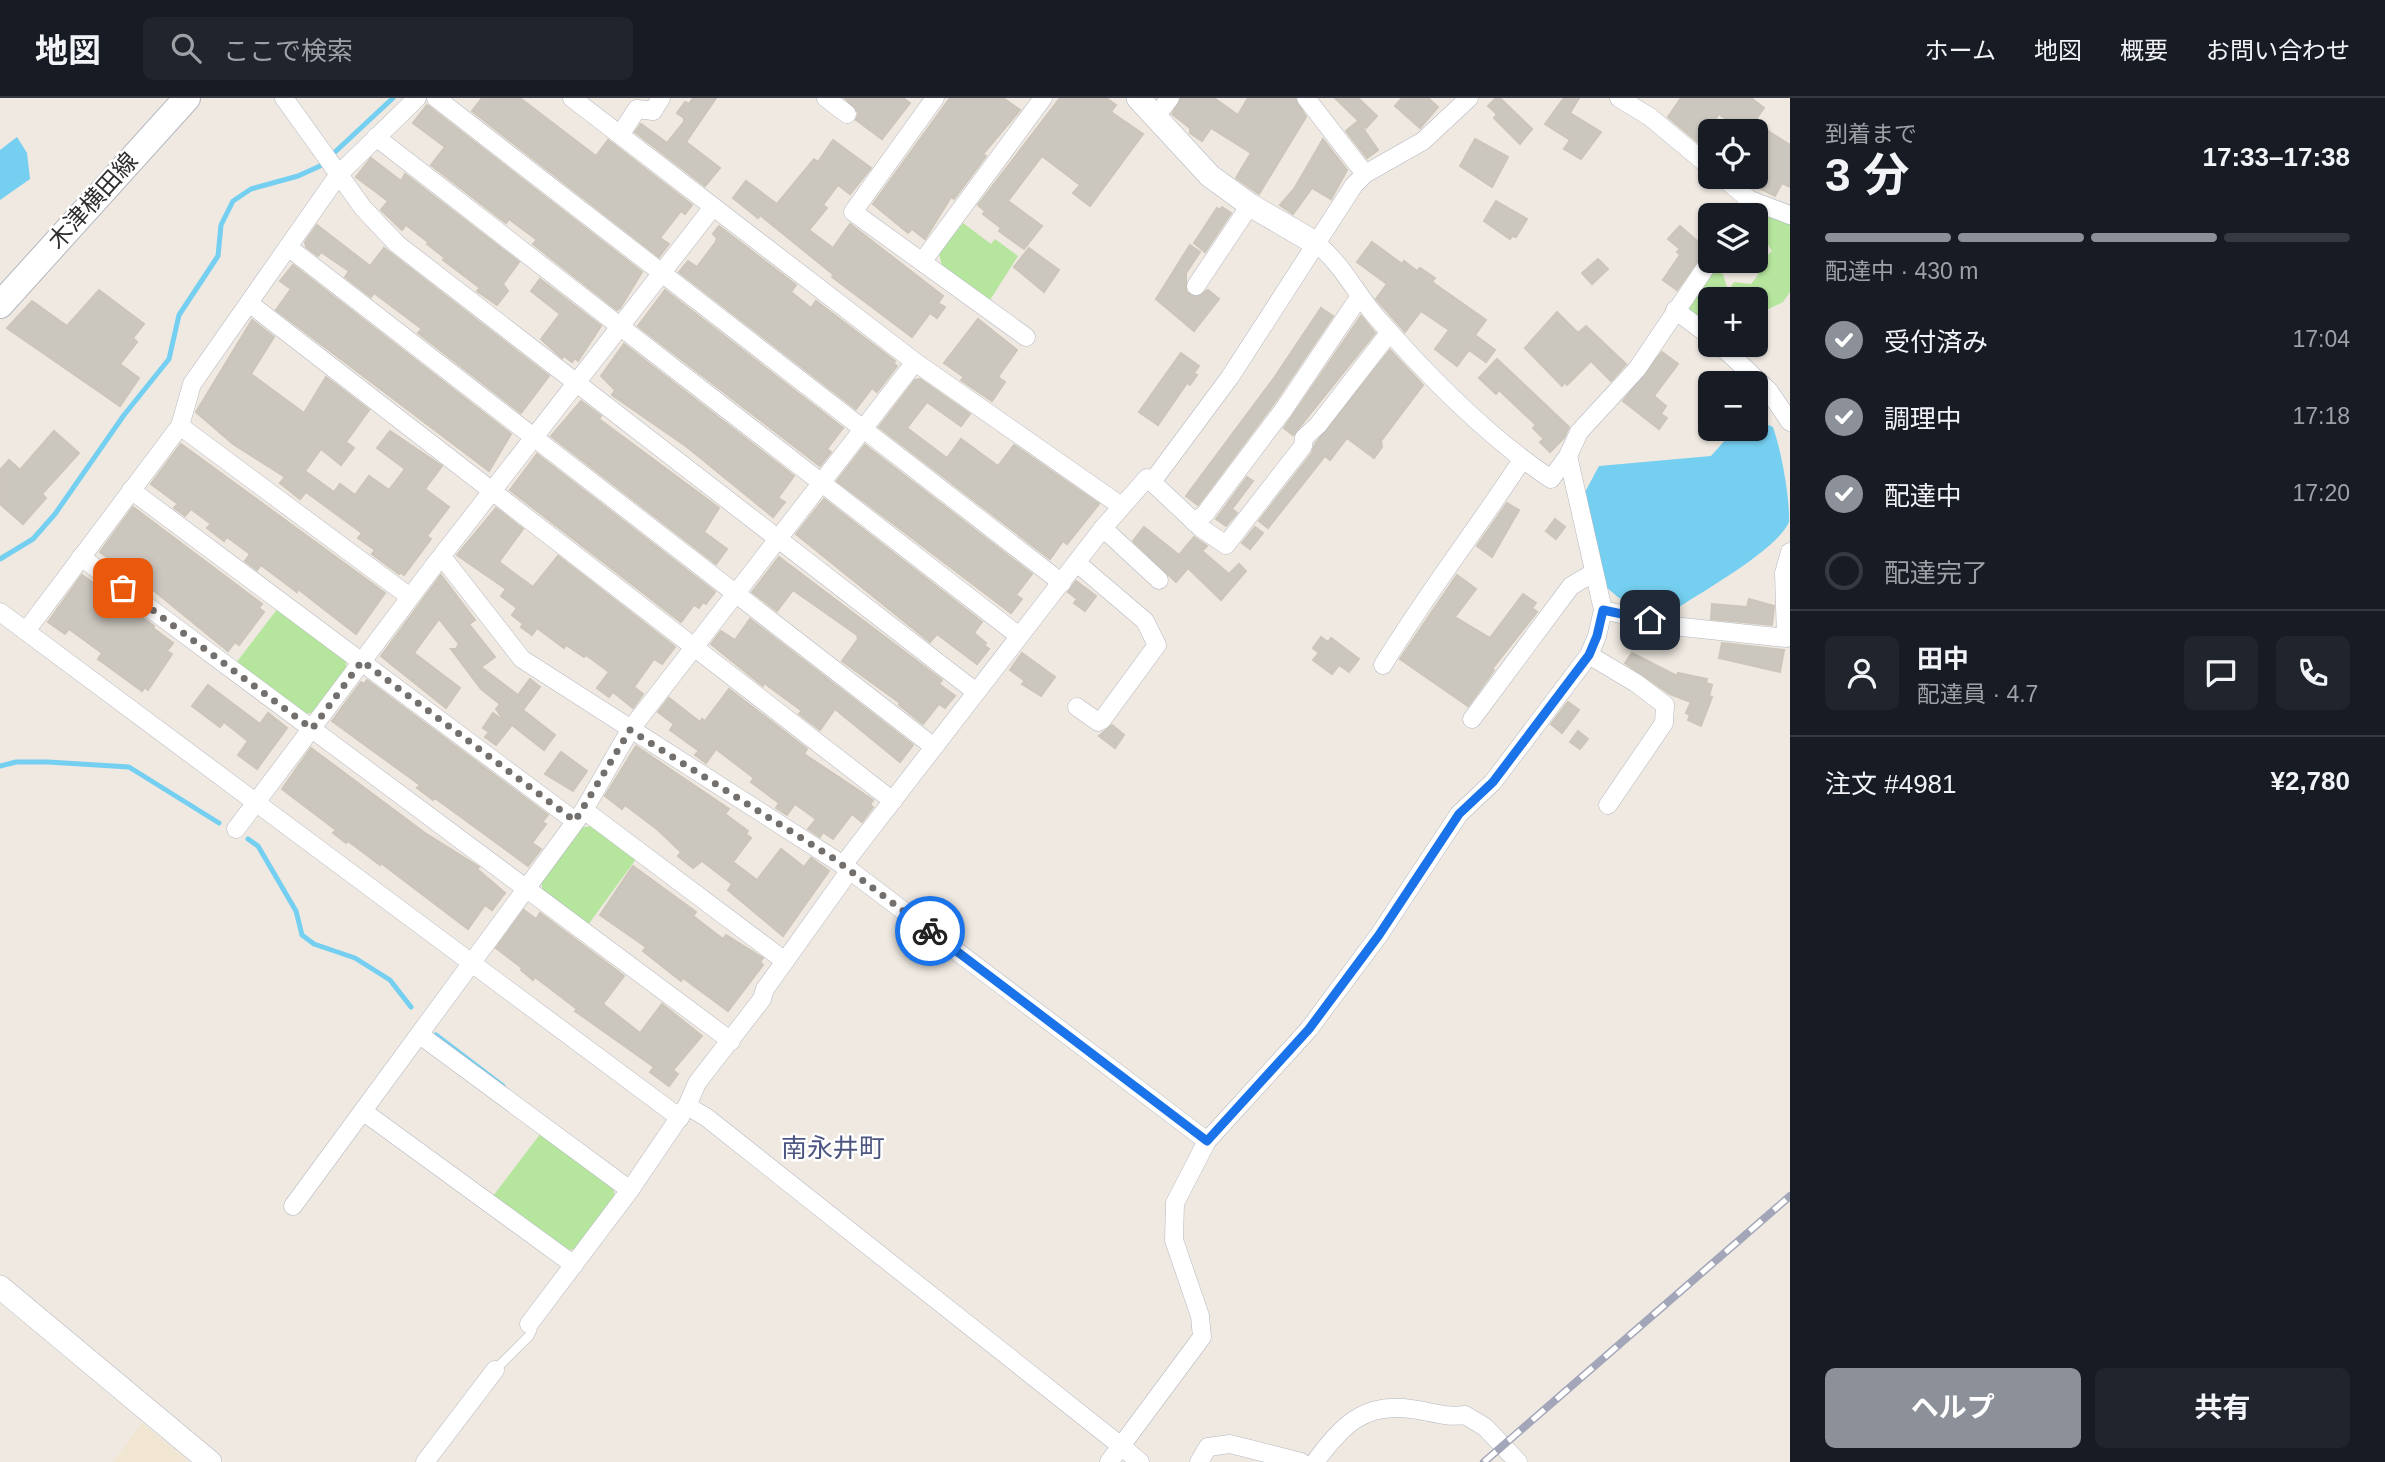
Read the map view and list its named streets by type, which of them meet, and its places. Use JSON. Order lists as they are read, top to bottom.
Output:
{
  "streets": {
    "main road": ["木津横田線"]
  },
  "districts": ["南永井町"],
  "page": {
    "header": "地図",
    "search": "ここで検索",
    "nav": [
      "ホーム",
      "地図",
      "概要",
      "お問い合わせ"
    ],
    "heading": ["3 分", "到着まで", "17:33–17:38"],
    "panel": [
      "田中",
      "配達員 · 4.7",
      "注文 #4981",
      "¥2,780"
    ],
    "map_buttons": ["+", "−"],
    "bar": "配達中 · 430 m",
    "list": [
      ["受付済み", "17:04"],
      ["調理中", "17:18"],
      ["配達中", "17:20"],
      "配達完了"
    ],
    "buttons": ["ヘルプ", "共有"]
  }
}
